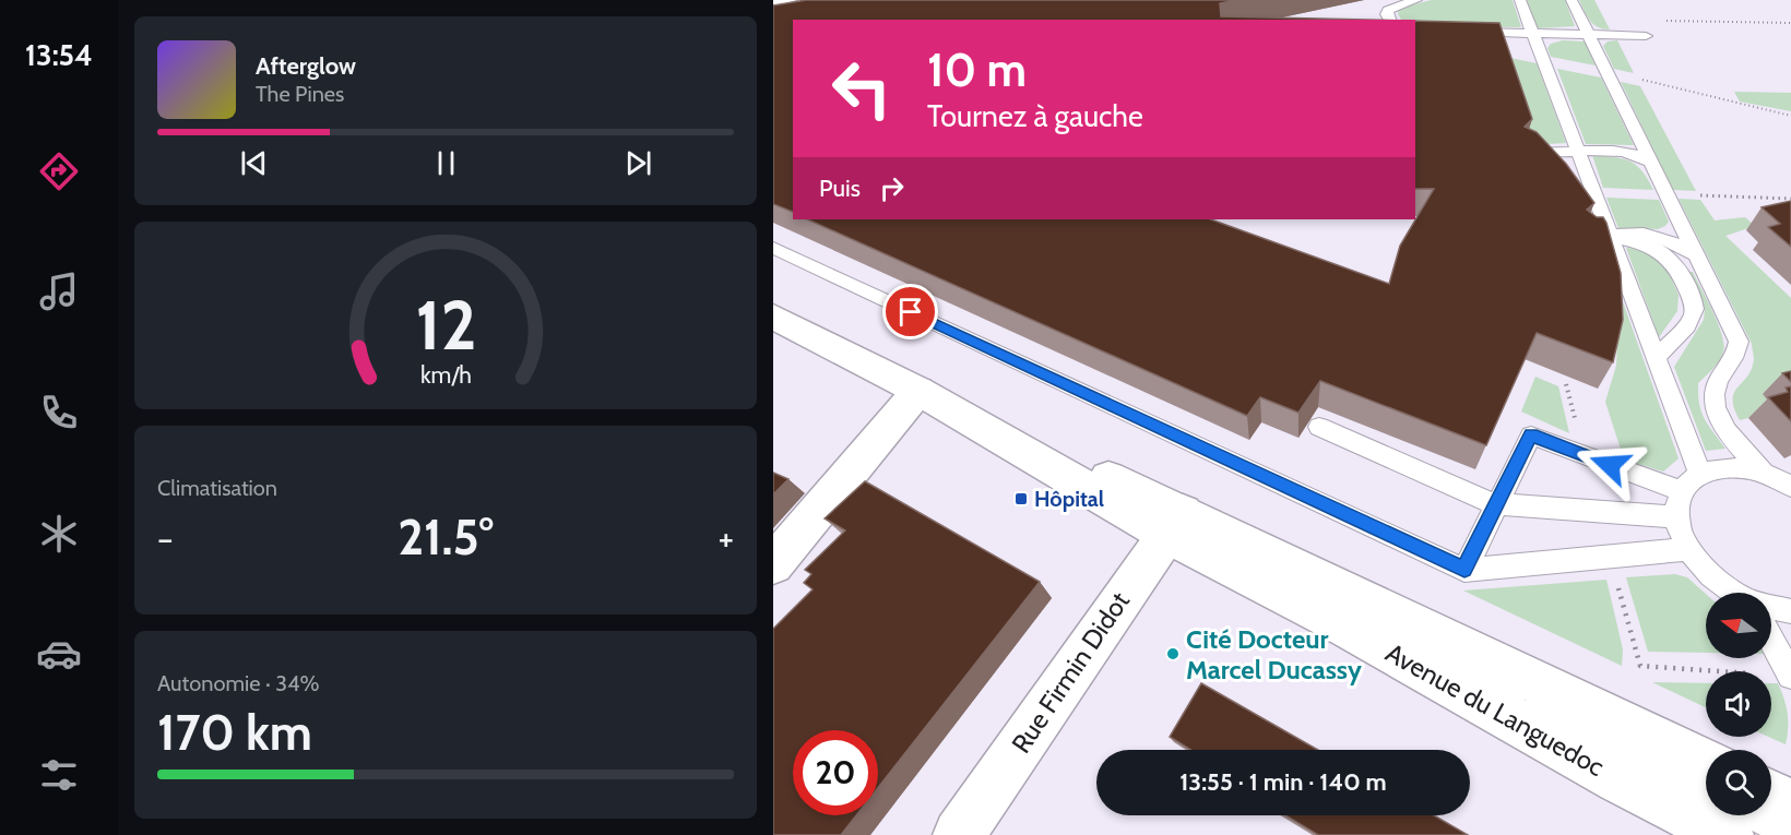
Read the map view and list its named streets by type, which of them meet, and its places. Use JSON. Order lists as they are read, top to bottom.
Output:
{
  "streets": {
    "main road": ["Rue Firmin Didot", "Avenue du Languedoc"]
  },
  "crossings": [
    ["Rue Firmin Didot", "Avenue du Languedoc"]
  ],
  "places": {
    "transit": ["Hôpital"],
    "other": ["Cité Docteur Marcel Ducassy"]
  },
  "north": "left",
  "page": {
    "tabs": "13:54",
    "turn": ["10 m", "Tournez à gauche"],
    "song": ["Afterglow", "The Pines"],
    "then": "Puis",
    "tile": [
      "Climatisation",
      ["Autonomie · 34%", "170 km"]
    ],
    "heat": ["−", "21.5°", "+"],
    "limit": "20",
    "trip": "13:55 · 1 min · 140 m",
    "gauge": ["12", "km/h"]
  }
}
